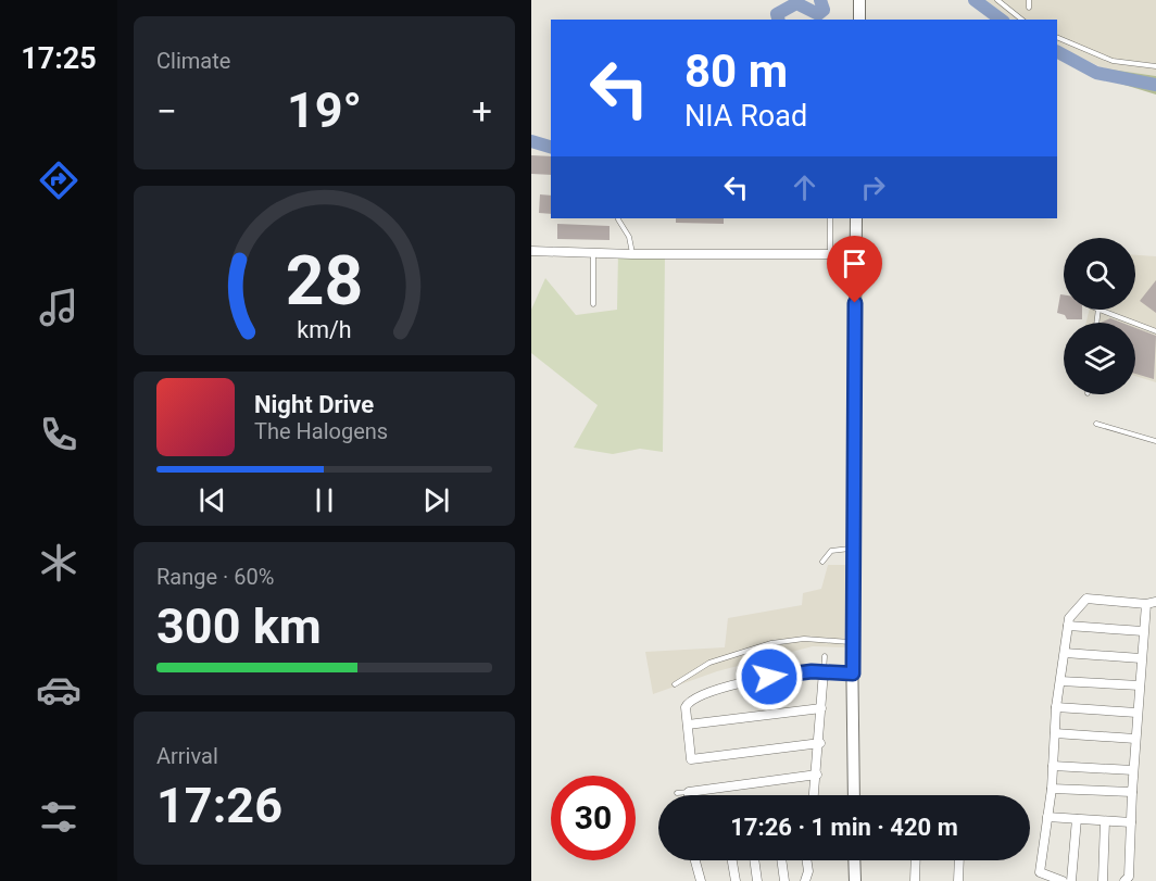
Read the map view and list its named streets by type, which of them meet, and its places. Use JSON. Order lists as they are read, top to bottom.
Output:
{
  "page": {
    "tabs": "17:25",
    "tile": [
      "Climate",
      ["Range · 60%", "300 km"],
      ["Arrival", "17:26"]
    ],
    "turn": ["80 m", "NIA Road"],
    "heat": ["−", "19°", "+"],
    "song": ["Night Drive", "The Halogens"],
    "limit": "30",
    "trip": "17:26 · 1 min · 420 m",
    "gauge": ["28", "km/h"]
  }
}
